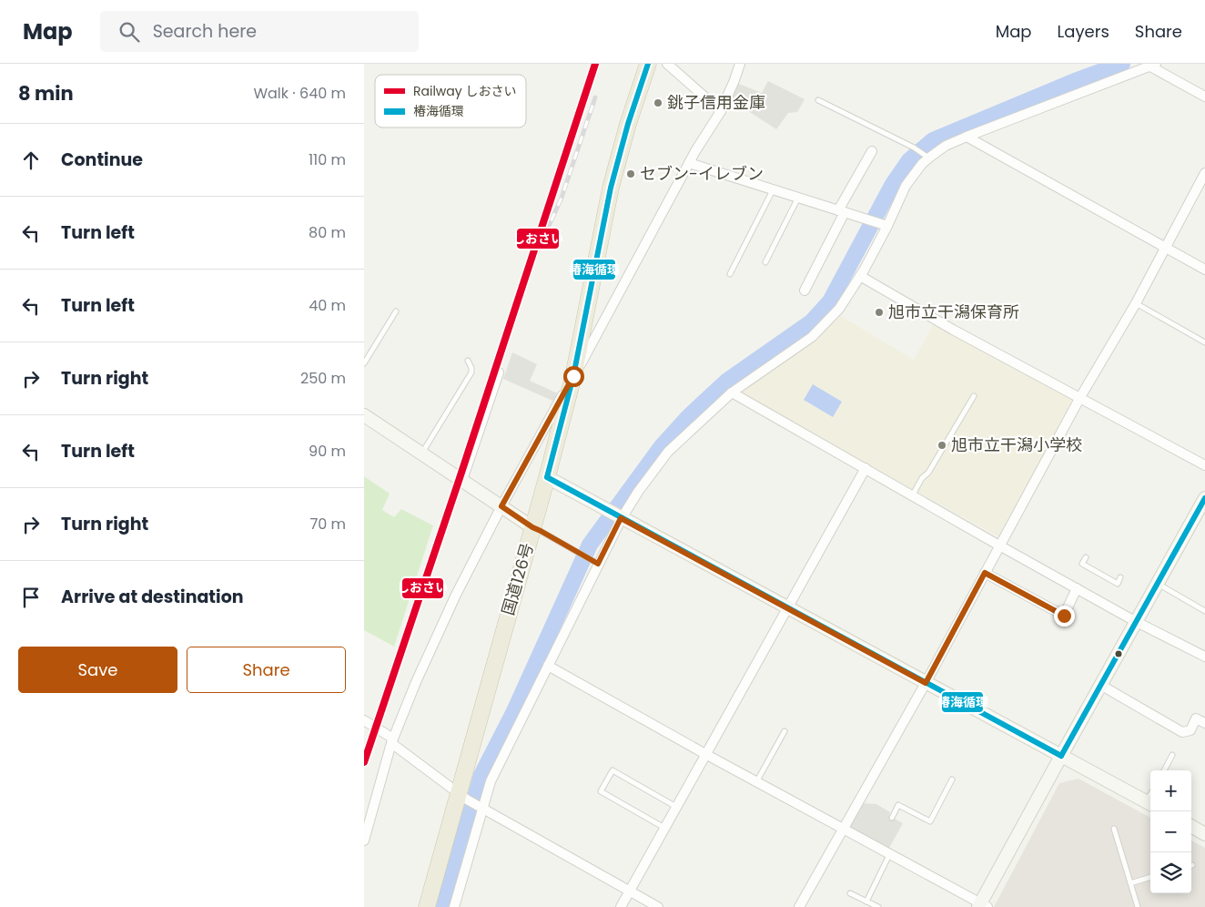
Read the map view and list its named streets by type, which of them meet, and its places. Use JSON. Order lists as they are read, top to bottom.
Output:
{
  "streets": {
    "highway": ["国道126号"]
  },
  "places": [
    "銚子信用金庫",
    "セブン-イレブン",
    "旭市立干潟保育所",
    "旭市立干潟小学校"
  ],
  "lines": ["rail line しおさい", "transit line 椿海循環"],
  "legend": ["Railway しおさい", "椿海循環"],
  "page": {
    "header": "Map",
    "search": "Search here",
    "nav": ["Map", "Layers", "Share"],
    "heading": ["8 min", "Walk · 640 m"],
    "list": [
      ["Continue", "110 m"],
      ["Turn left", "80 m"],
      ["Turn left", "40 m"],
      ["Turn right", "250 m"],
      ["Turn left", "90 m"],
      ["Turn right", "70 m"],
      "Arrive at destination"
    ],
    "buttons": ["Save", "Share"],
    "map_buttons": ["+", "−"]
  }
}
